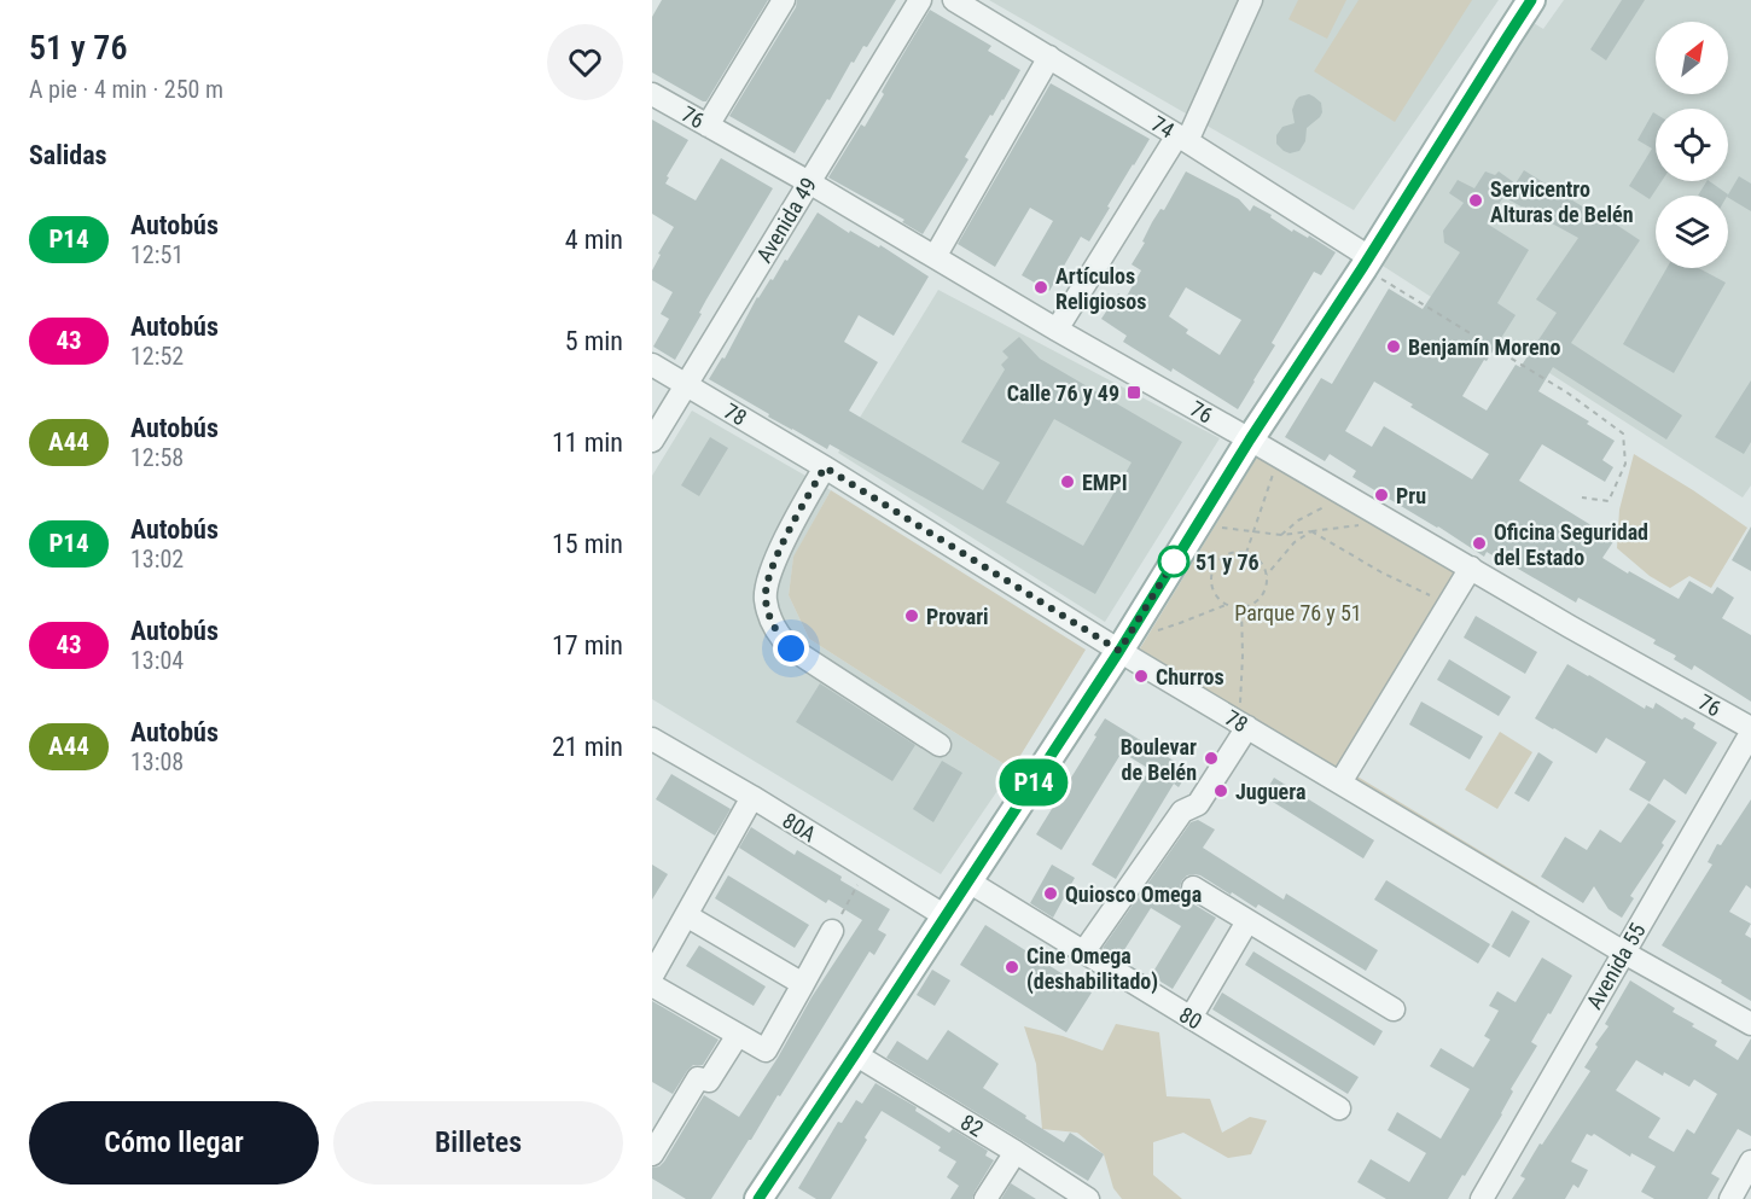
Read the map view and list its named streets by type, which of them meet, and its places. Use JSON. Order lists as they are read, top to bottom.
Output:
{
  "streets": {
    "street": [
      "76",
      "74",
      "Avenida 49",
      "78",
      "80A",
      "Avenida 55",
      "80",
      "82"
    ]
  },
  "crossings": [
    ["76", "Avenida 49"],
    ["76", "Avenida 55"],
    ["Avenida 49", "78"],
    ["78", "Avenida 55"]
  ],
  "parks": ["Parque 76 y 51"],
  "places": {
    "other": [
      "Servicentro Alturas de Belén",
      "Artículos Religiosos",
      "Benjamín Moreno",
      "EMPI",
      "Pru",
      "Oficina Seguridad del Estado",
      "51 y 76",
      "Provari",
      "Churros",
      "Boulevar de Belén",
      "Juguera",
      "Quiosco Omega",
      "Cine Omega (deshabilitado)"
    ],
    "transit": ["Calle 76 y 49"]
  },
  "lines": ["bus line P14"],
  "north": "top right",
  "page": {
    "heading": [
      ["51 y 76", "A pie · 4 min · 250 m"],
      "Salidas"
    ],
    "on_map": "P14",
    "list": [
      {
        "mark": "P14",
        "name": "Autobús",
        "note": "12:51",
        "value": "4 min"
      },
      {
        "mark": "43",
        "name": "Autobús",
        "note": "12:52",
        "value": "5 min"
      },
      {
        "mark": "A44",
        "name": "Autobús",
        "note": "12:58",
        "value": "11 min"
      },
      {
        "mark": "P14",
        "name": "Autobús",
        "note": "13:02",
        "value": "15 min"
      },
      {
        "mark": "43",
        "name": "Autobús",
        "note": "13:04",
        "value": "17 min"
      },
      {
        "mark": "A44",
        "name": "Autobús",
        "note": "13:08",
        "value": "21 min"
      }
    ],
    "buttons": ["Cómo llegar", "Billetes"]
  }
}
